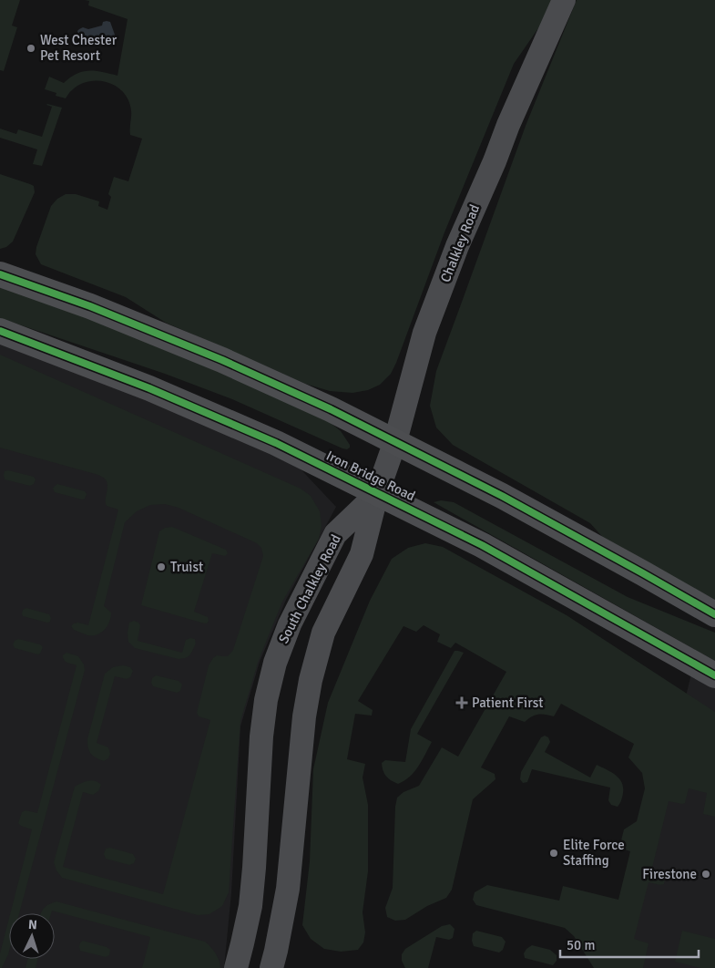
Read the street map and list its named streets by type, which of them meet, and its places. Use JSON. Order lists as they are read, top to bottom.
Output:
{
  "streets": {
    "main road": ["Iron Bridge Road"],
    "street": ["Chalkley Road", "South Chalkley Road"]
  },
  "crossings": [
    ["Chalkley Road", "Iron Bridge Road"],
    ["Chalkley Road", "South Chalkley Road"],
    ["Iron Bridge Road", "South Chalkley Road"]
  ],
  "places": {
    "other": [
      "West Chester Pet Resort",
      "Truist",
      "Elite Force Staffing",
      "Firestone"
    ],
    "health": ["Patient First"]
  },
  "scale_bar": "50 m",
  "north": "top"
}
